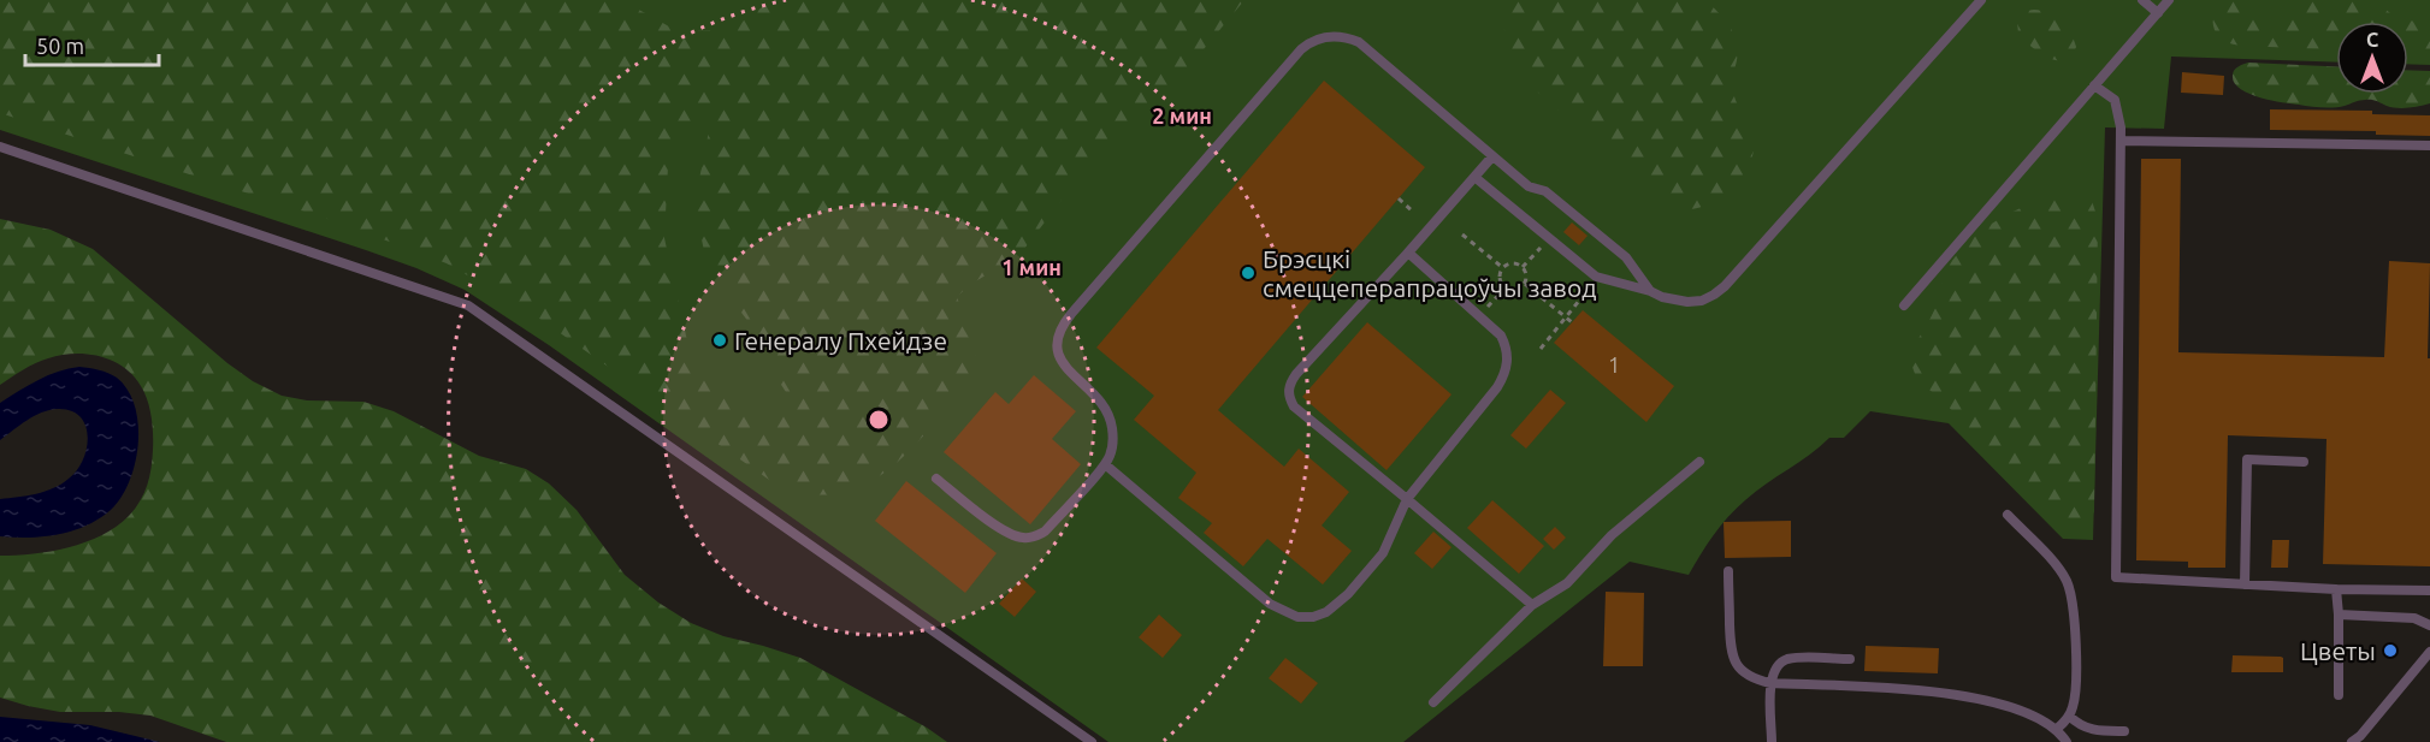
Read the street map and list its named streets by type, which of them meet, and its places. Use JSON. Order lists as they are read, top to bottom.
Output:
{
  "places": ["Брэсцкі смеццеперапрацоўчы завод", "Генералу Пхейдзе", "Цветы"],
  "house_numbers": ["1"],
  "scale_bar": "50 m",
  "north": "top",
  "rings": ["2 мин", "1 мин"]
}
